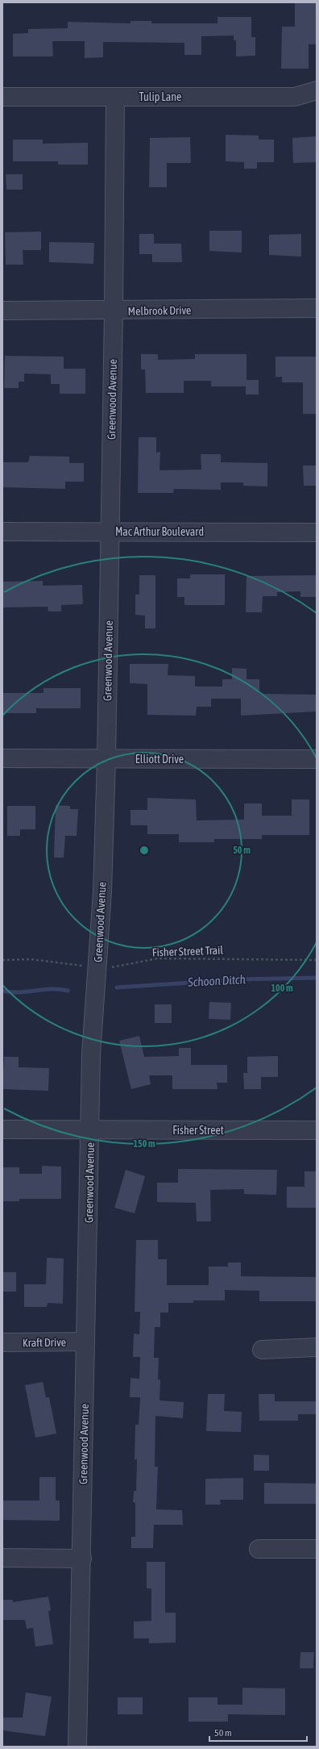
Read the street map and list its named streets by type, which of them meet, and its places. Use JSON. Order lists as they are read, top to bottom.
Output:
{
  "streets": {
    "street": [
      "Tulip Lane",
      "Melbrook Drive",
      "Greenwood Avenue",
      "Mac Arthur Boulevard",
      "Elliott Drive",
      "Fisher Street",
      "Kraft Drive"
    ],
    "path": ["Fisher Street Trail"]
  },
  "crossings": [
    ["Tulip Lane", "Greenwood Avenue"],
    ["Melbrook Drive", "Greenwood Avenue"],
    ["Greenwood Avenue", "Mac Arthur Boulevard"],
    ["Greenwood Avenue", "Elliott Drive"],
    ["Greenwood Avenue", "Fisher Street Trail"],
    ["Greenwood Avenue", "Fisher Street"],
    ["Greenwood Avenue", "Kraft Drive"]
  ],
  "water": ["Schoon Ditch"],
  "scale_bar": "50 m",
  "rings": ["50 m", "100 m", "150 m"]
}
